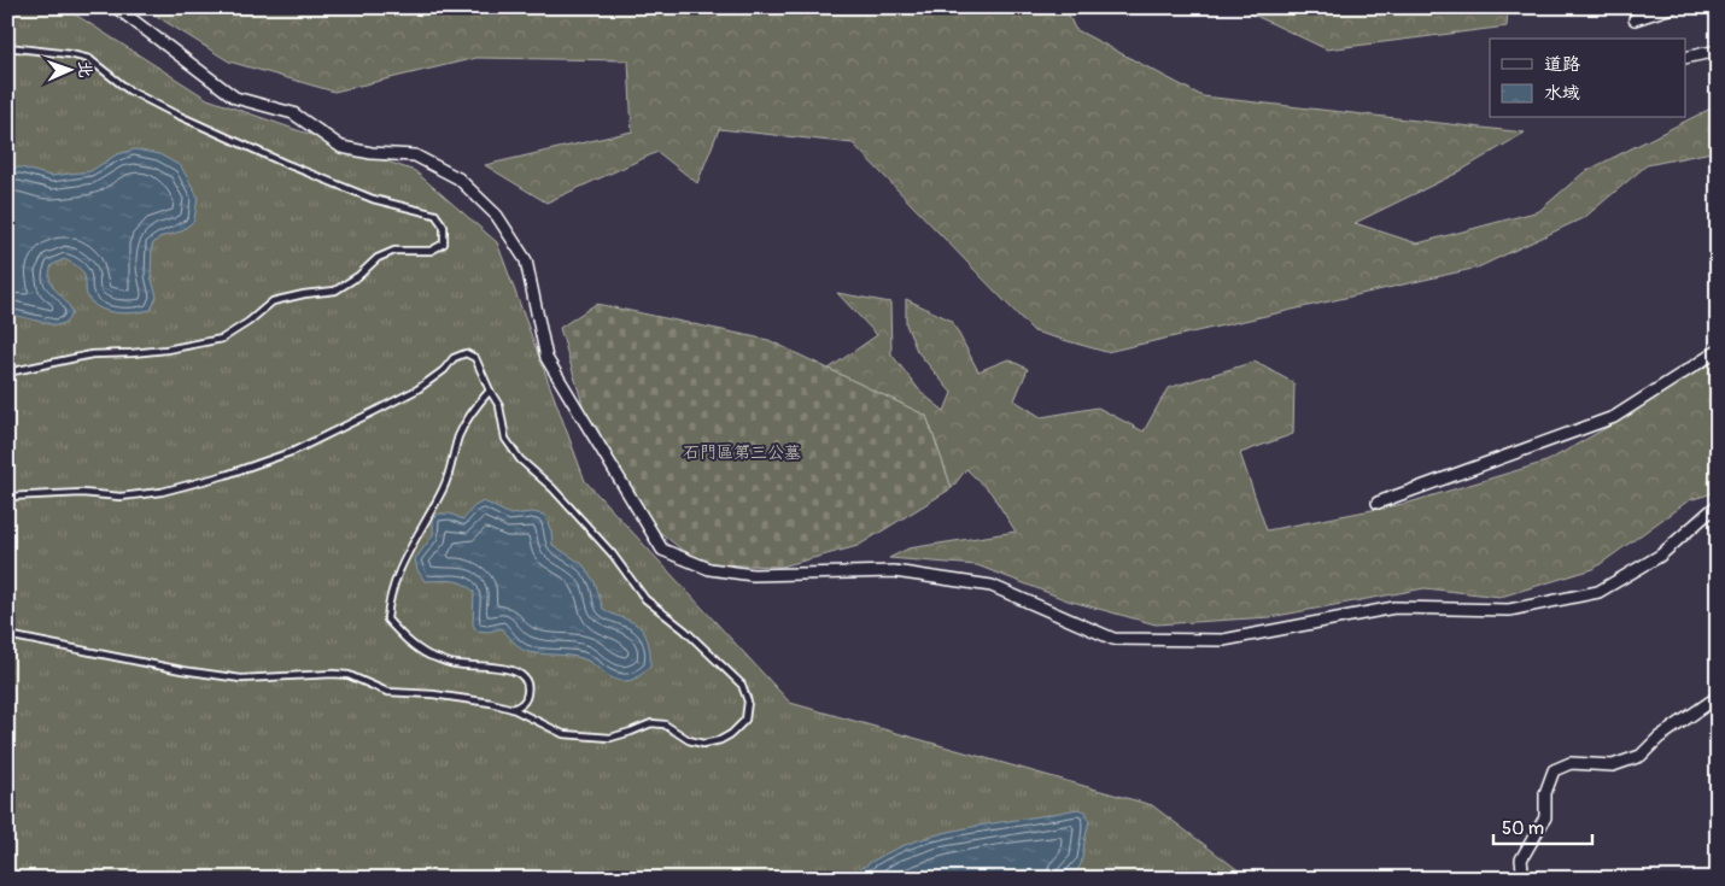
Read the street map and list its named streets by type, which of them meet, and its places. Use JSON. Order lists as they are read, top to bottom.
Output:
{
  "parks": ["石門區第三公墓"],
  "legend": ["道路", "水域"],
  "scale_bar": "50 m",
  "north": "right"
}
